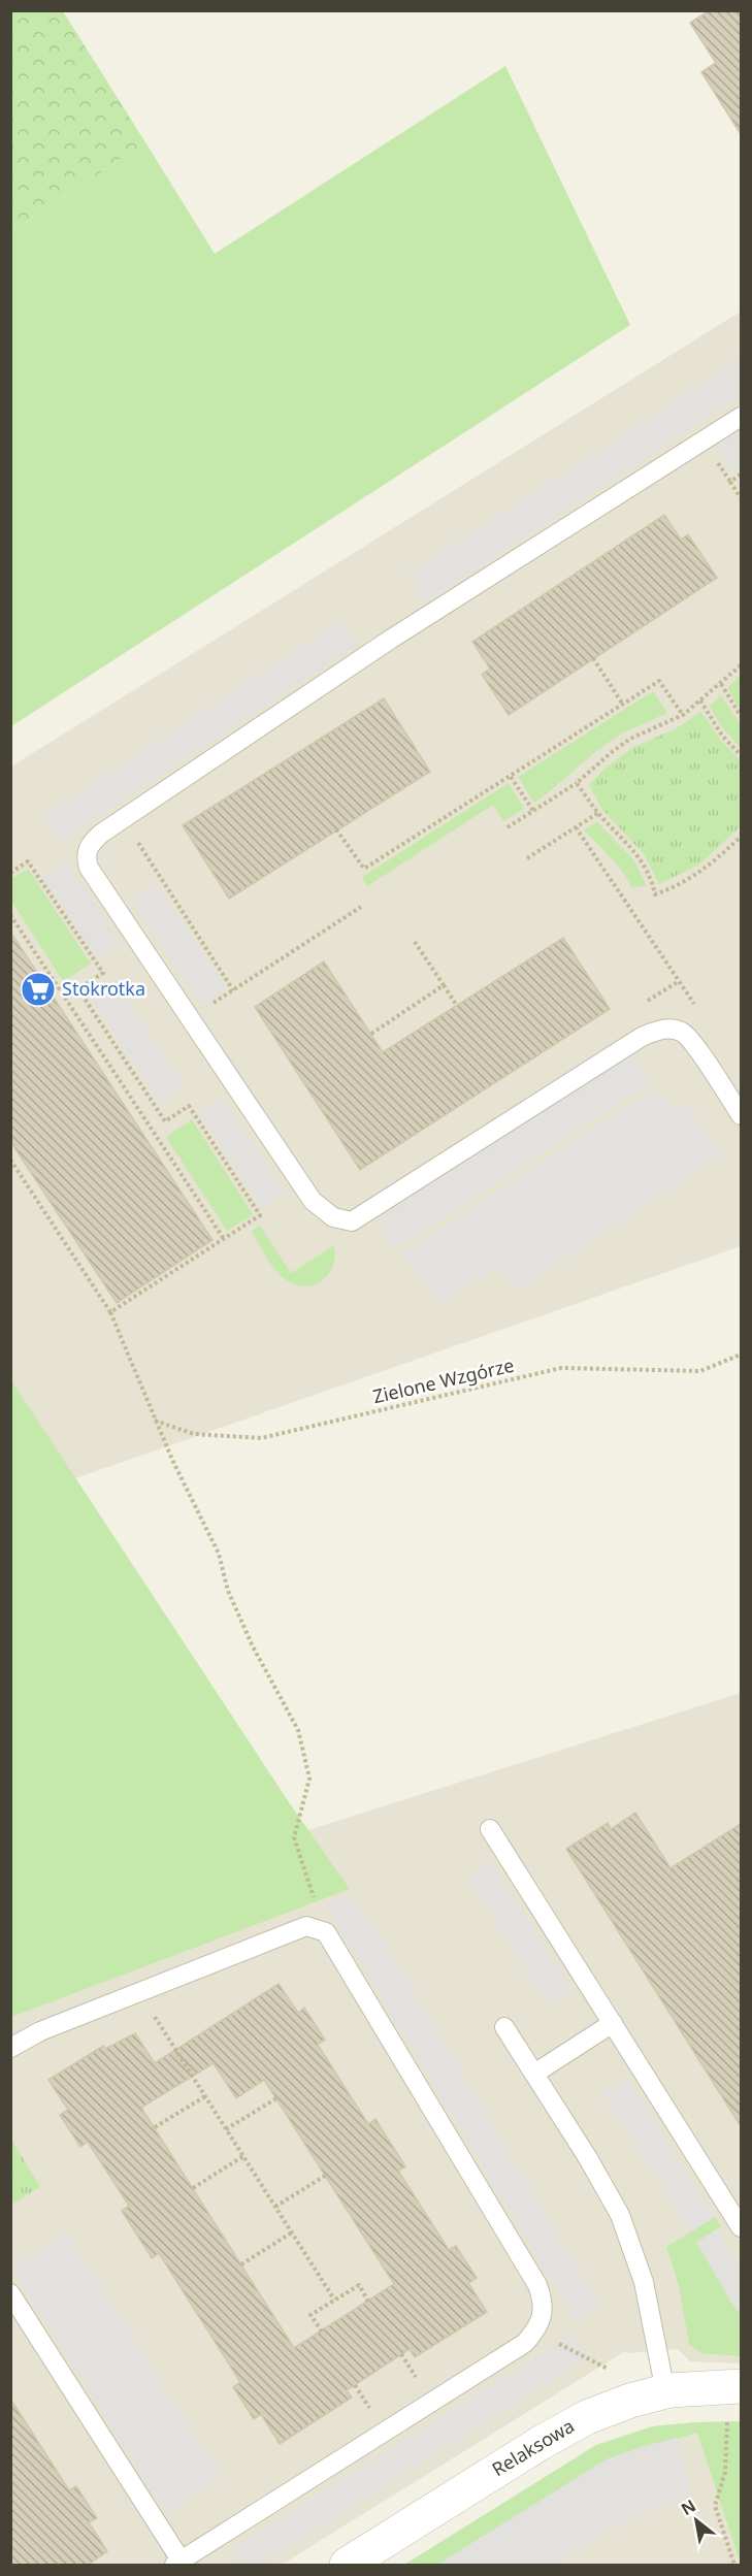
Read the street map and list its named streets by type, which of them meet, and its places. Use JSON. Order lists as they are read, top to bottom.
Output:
{
  "streets": {
    "street": ["Relaksowa"],
    "path": ["Zielone Wzgórze"]
  },
  "places": {
    "supermarket": ["Stokrotka"]
  },
  "north": "top left"
}
